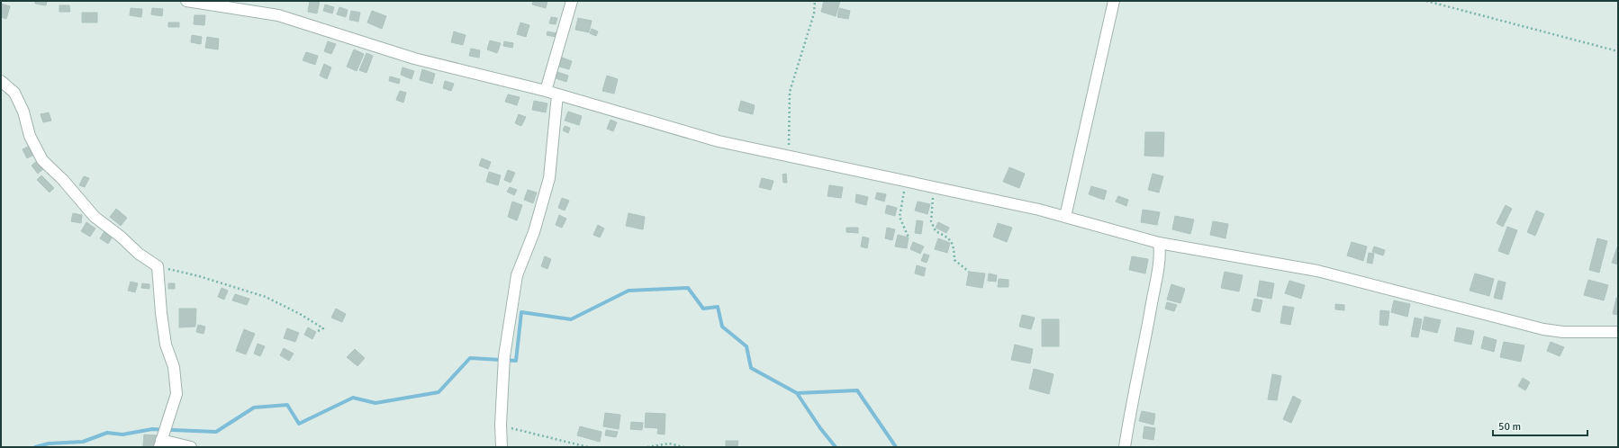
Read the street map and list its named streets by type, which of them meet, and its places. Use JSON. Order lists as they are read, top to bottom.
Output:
{
  "scale_bar": "50 m"
}
